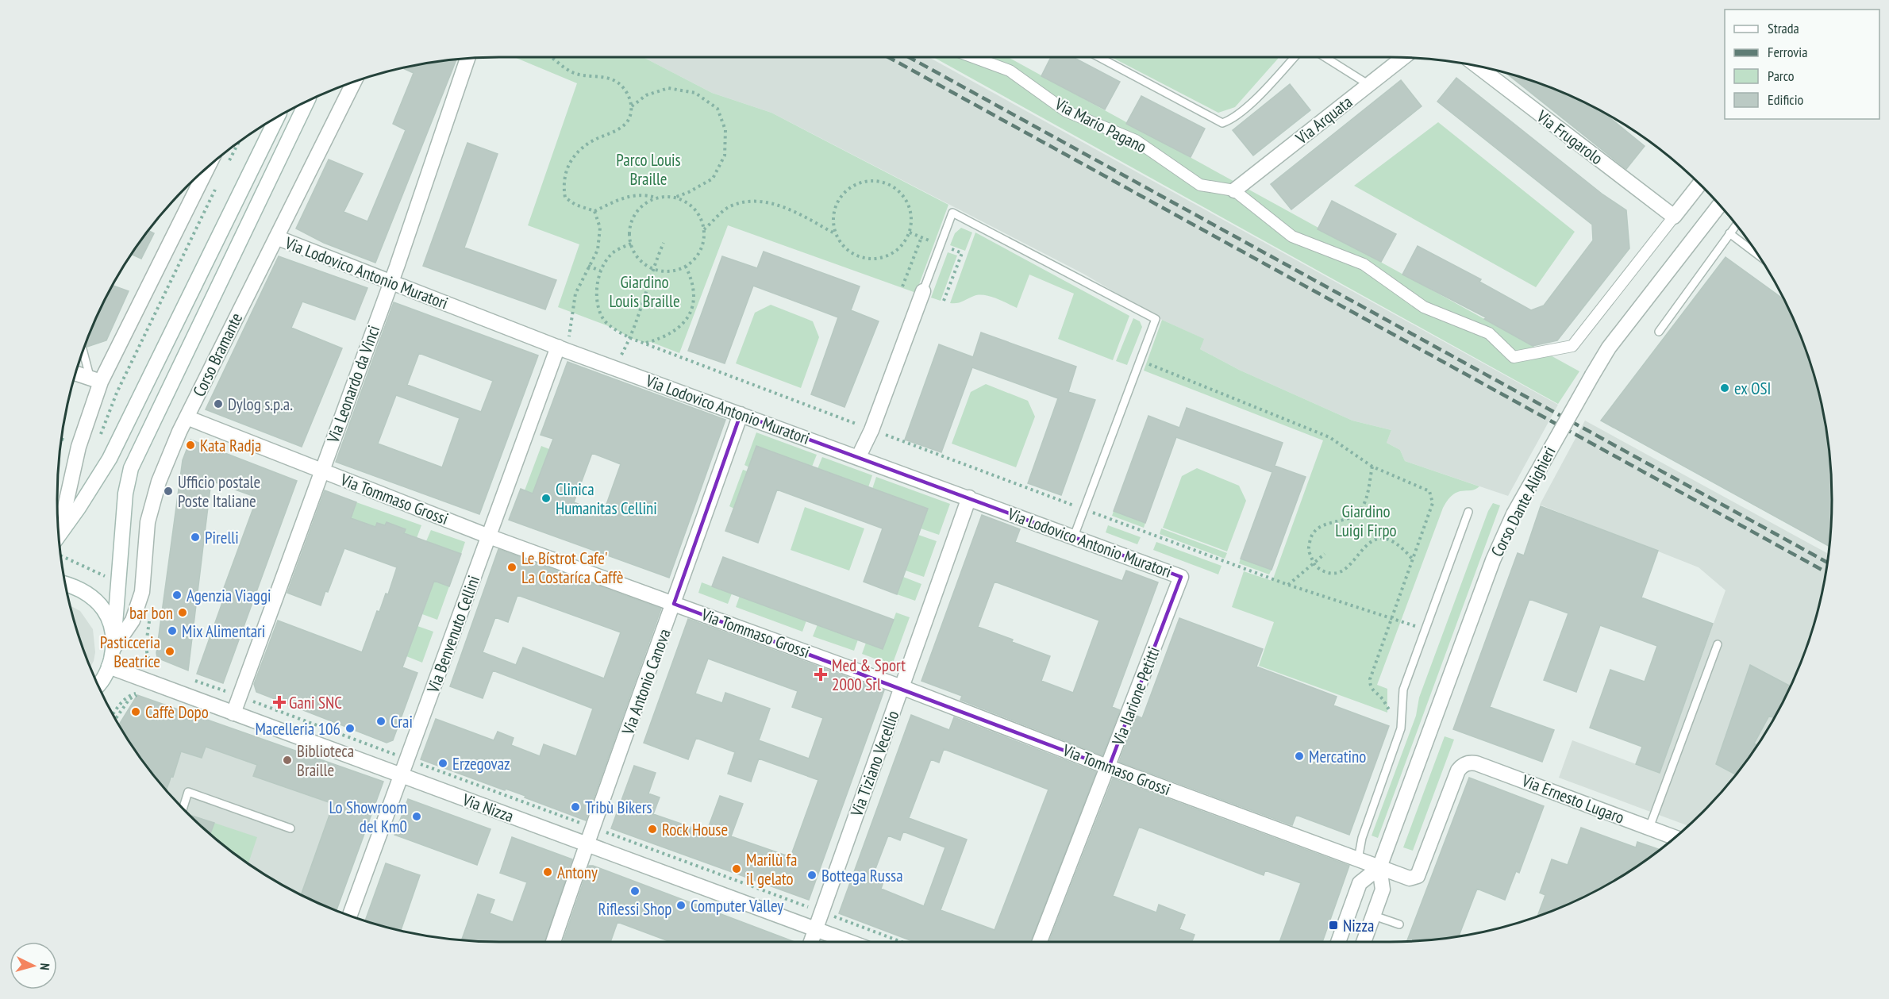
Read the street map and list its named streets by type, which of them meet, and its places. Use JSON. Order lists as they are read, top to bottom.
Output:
{
  "streets": {
    "street": [
      "Via Arquata",
      "Via Mario Pagano",
      "Via Frugarolo",
      "Via Lodovico Antonio Muratori",
      "Corso Bramante",
      "Via Leonardo da Vinci",
      "Via Tommaso Grossi",
      "Corso Dante Alighieri",
      "Via Benvenuto Cellini",
      "Via Antonio Canova",
      "Via Ilarione Petitti",
      "Via Tiziano Vecellio",
      "Via Ernesto Lugaro",
      "Via Nizza"
    ]
  },
  "crossings": [
    ["Via Arquata", "Via Mario Pagano"],
    ["Via Mario Pagano", "Via Frugarolo"],
    ["Via Lodovico Antonio Muratori", "Corso Bramante"],
    ["Via Lodovico Antonio Muratori", "Via Leonardo da Vinci"],
    ["Via Lodovico Antonio Muratori", "Via Benvenuto Cellini"],
    ["Via Lodovico Antonio Muratori", "Via Antonio Canova"],
    ["Via Lodovico Antonio Muratori", "Via Ilarione Petitti"],
    ["Via Lodovico Antonio Muratori", "Via Tiziano Vecellio"],
    ["Corso Bramante", "Via Tommaso Grossi"],
    ["Via Leonardo da Vinci", "Via Tommaso Grossi"],
    ["Via Leonardo da Vinci", "Via Nizza"],
    ["Via Tommaso Grossi", "Corso Dante Alighieri"],
    ["Via Tommaso Grossi", "Via Benvenuto Cellini"],
    ["Via Tommaso Grossi", "Via Antonio Canova"],
    ["Via Tommaso Grossi", "Via Ilarione Petitti"],
    ["Via Tommaso Grossi", "Via Tiziano Vecellio"],
    ["Via Tommaso Grossi", "Via Ernesto Lugaro"],
    ["Corso Dante Alighieri", "Via Ernesto Lugaro"],
    ["Via Benvenuto Cellini", "Via Nizza"],
    ["Via Antonio Canova", "Via Nizza"],
    ["Via Tiziano Vecellio", "Via Nizza"]
  ],
  "parks": ["Parco Louis Braille", "Giardino Louis Braille", "Giardino Luigi Firpo"],
  "places": {
    "other": [
      "ex OSI",
      "Dylog s.p.a.",
      "Kata Radja",
      "Ufficio postale Poste Italiane",
      "Clinica Humanitas Cellini",
      "Pirelli",
      "Le Bístrot Cafe' La Costaríca Caffè",
      "Agenzia Viaggi",
      "bar bon",
      "Mix Alimentari",
      "Pasticceria Beatrice",
      "Caffè Dopo",
      "Crai",
      "Macelleria 106",
      "Mercatino",
      "Biblioteca Braille",
      "Erzegovaz",
      "Tribù Bikers",
      "Lo Showroom del Km0",
      "Rock House",
      "Marilù fa il gelato",
      "Antony",
      "Bottega Russa",
      "Riflessi Shop",
      "Computer Valley"
    ],
    "health": ["Med & Sport 2000 Srl", "Gani SNC"],
    "transit": ["Nizza"]
  },
  "legend": [
    "Strada",
    "Ferrovia",
    "Parco",
    "Edificio"
  ],
  "north": "right"
}
